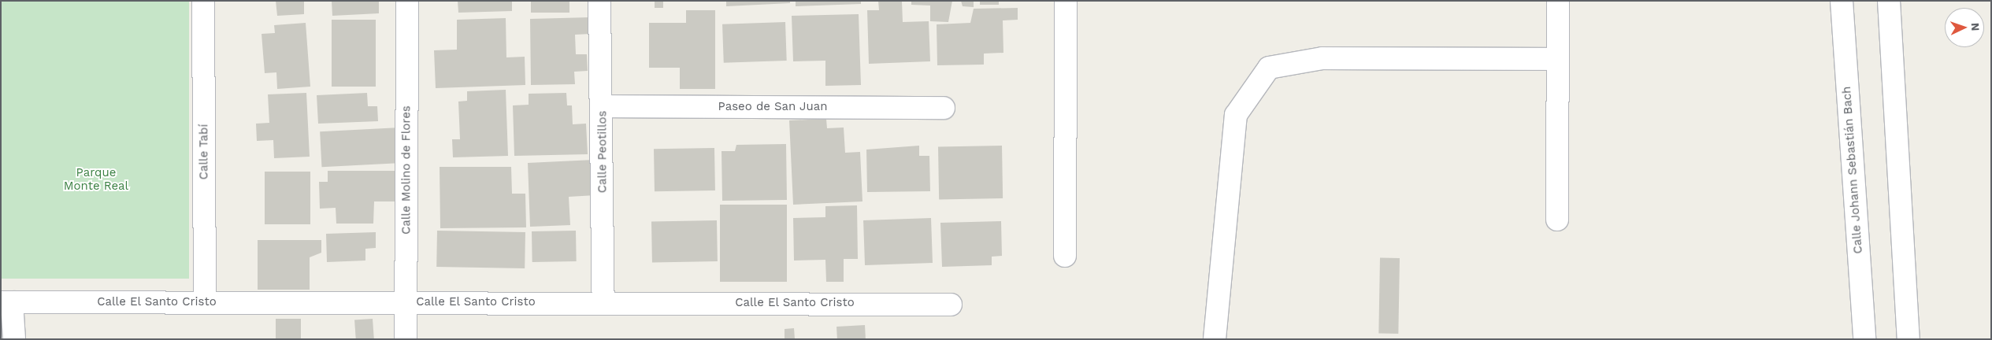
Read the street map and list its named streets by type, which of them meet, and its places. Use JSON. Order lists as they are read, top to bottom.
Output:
{
  "streets": {
    "street": [
      "Paseo de San Juan",
      "Calle Tabí",
      "Calle Peotillos",
      "Calle Molino de Flores",
      "Calle Johann Sebastián Bach",
      "Calle El Santo Cristo"
    ]
  },
  "crossings": [
    ["Paseo de San Juan", "Calle Peotillos"],
    ["Calle Tabí", "Calle El Santo Cristo"],
    ["Calle Peotillos", "Calle El Santo Cristo"],
    ["Calle Molino de Flores", "Calle El Santo Cristo"]
  ],
  "parks": ["Parque Monte Real"],
  "north": "right"
}
